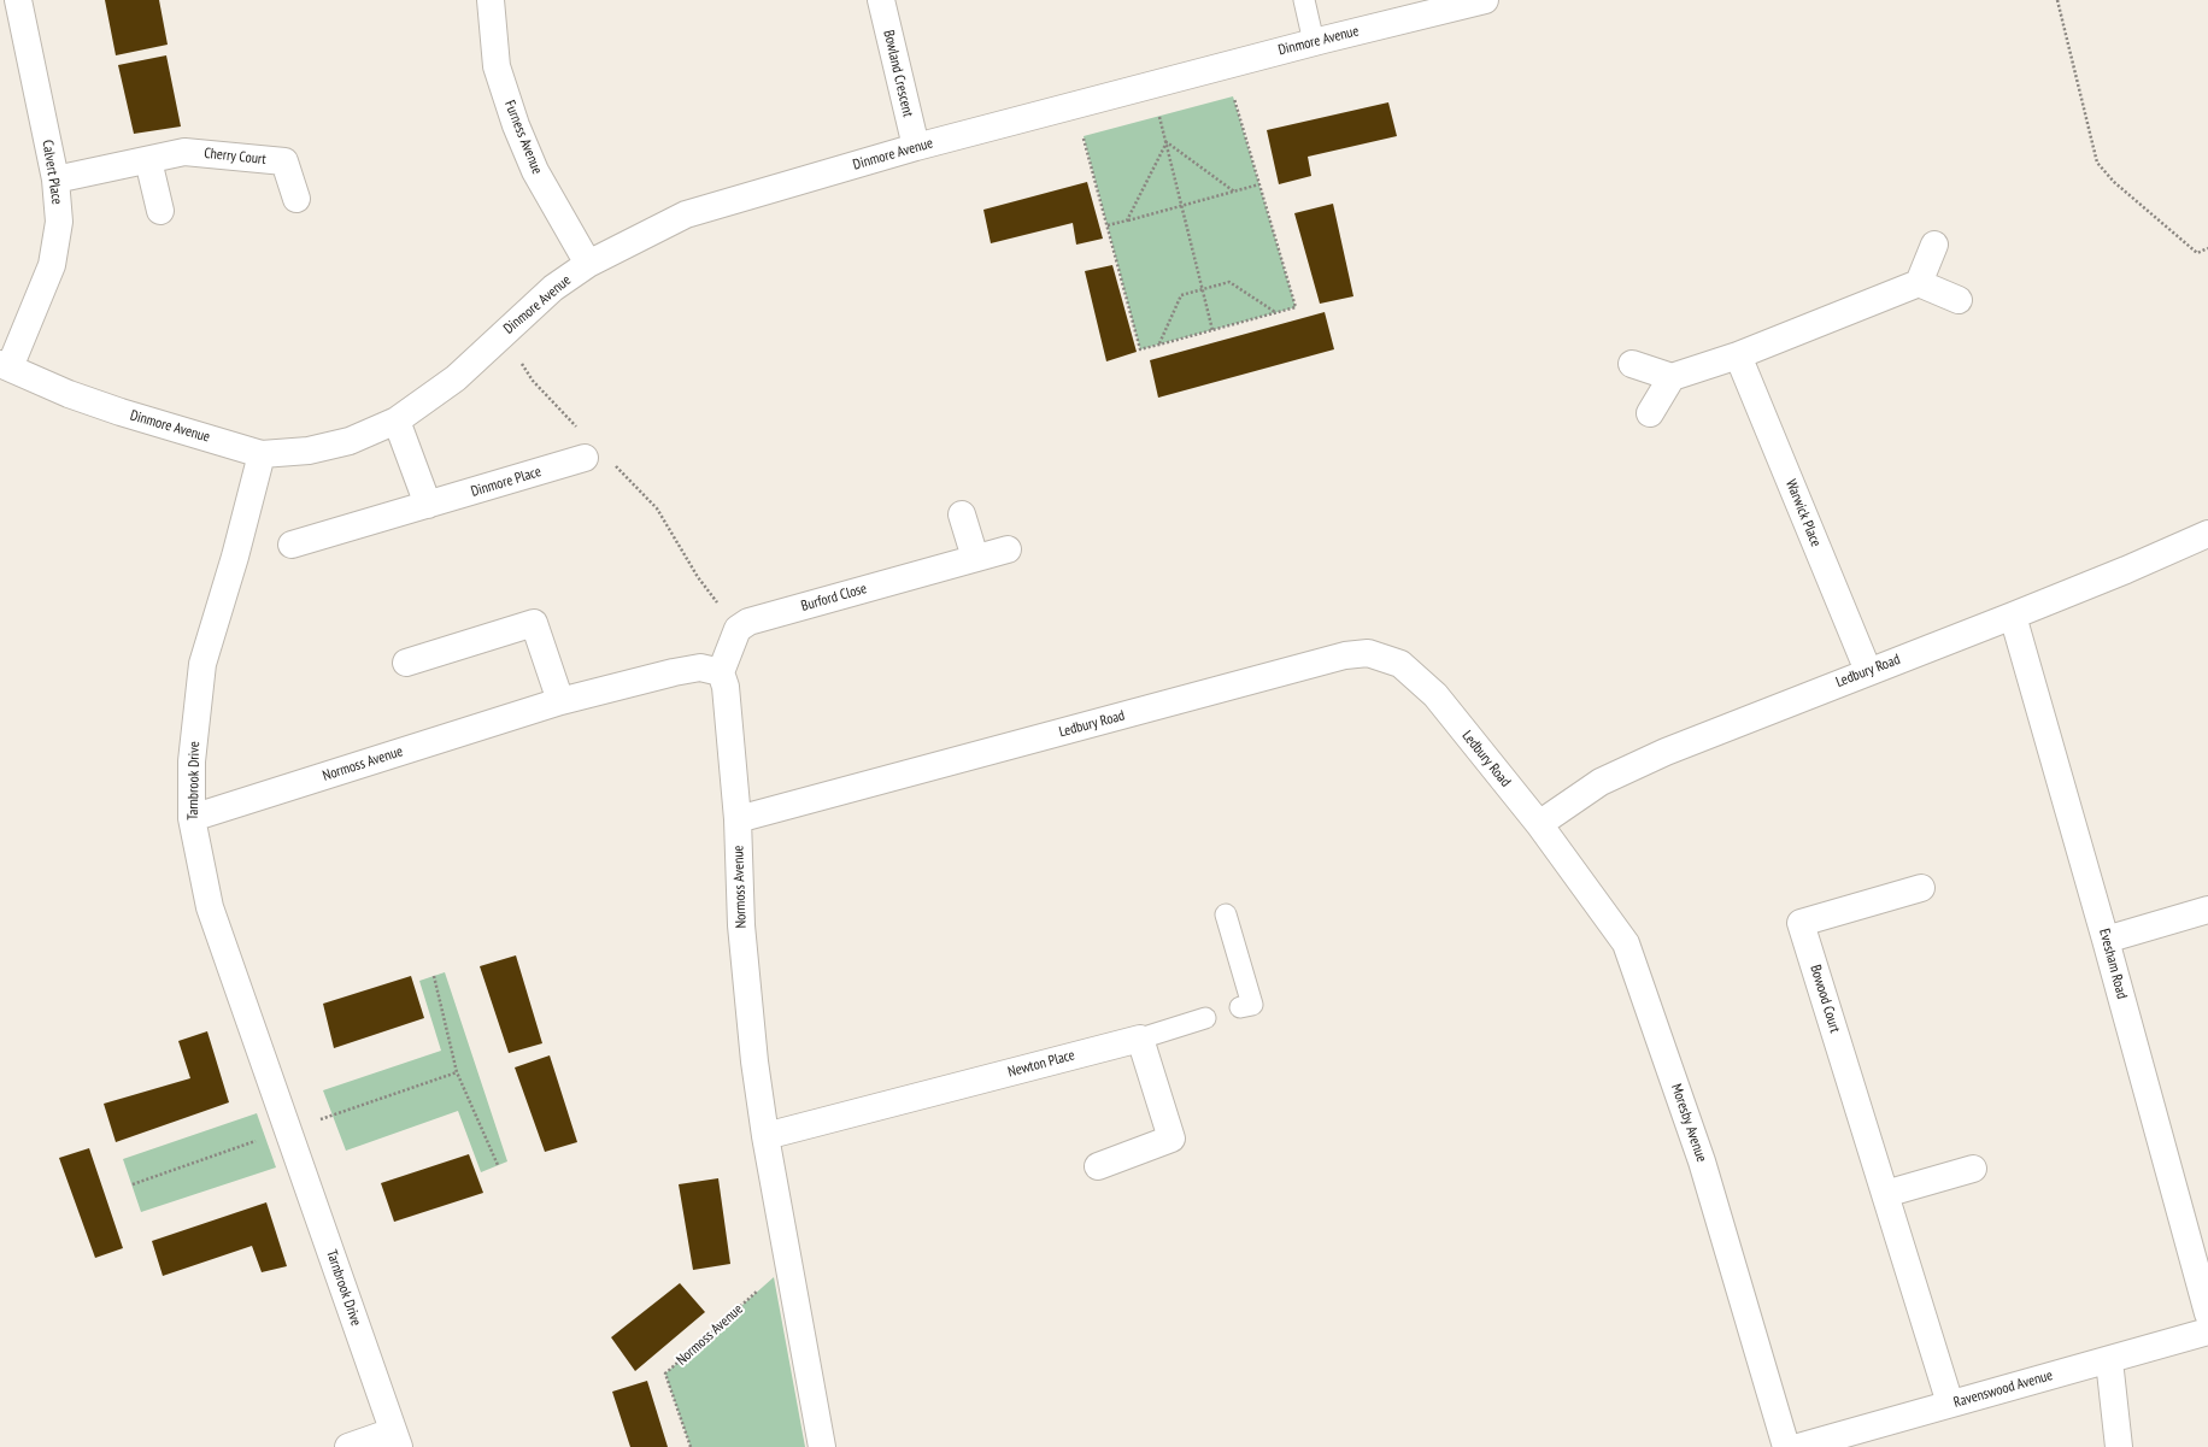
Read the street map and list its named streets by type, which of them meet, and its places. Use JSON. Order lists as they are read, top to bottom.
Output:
{
  "streets": {
    "street": [
      "Dinmore Avenue",
      "Bowland Crescent",
      "Furness Avenue",
      "Cherry Court",
      "Calvert Place",
      "Dinmore Place",
      "Warwick Place",
      "Burford Close",
      "Ledbury Road",
      "Normoss Avenue",
      "Tarnbrook Drive",
      "Evesham Road",
      "Bowood Court",
      "Newton Place",
      "Moresby Avenue",
      "Ravenswood Avenue"
    ]
  },
  "crossings": [
    ["Dinmore Avenue", "Bowland Crescent"],
    ["Dinmore Avenue", "Furness Avenue"],
    ["Dinmore Avenue", "Calvert Place"],
    ["Dinmore Avenue", "Tarnbrook Drive"],
    ["Cherry Court", "Calvert Place"],
    ["Warwick Place", "Ledbury Road"],
    ["Ledbury Road", "Normoss Avenue"],
    ["Ledbury Road", "Evesham Road"],
    ["Ledbury Road", "Moresby Avenue"],
    ["Normoss Avenue", "Tarnbrook Drive"],
    ["Normoss Avenue", "Newton Place"],
    ["Bowood Court", "Ravenswood Avenue"]
  ]
}
